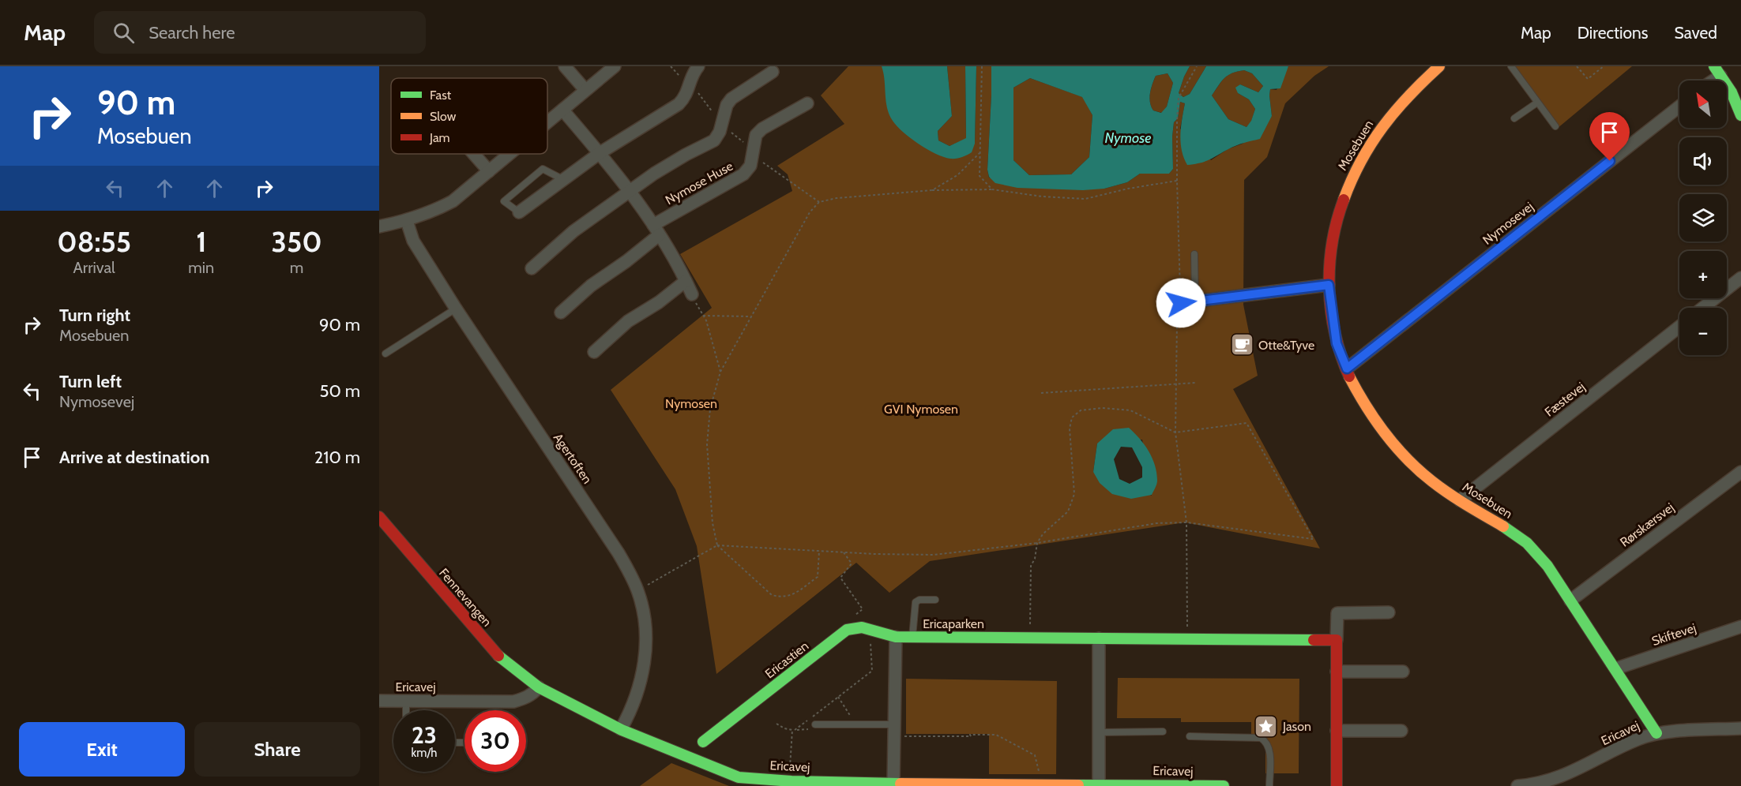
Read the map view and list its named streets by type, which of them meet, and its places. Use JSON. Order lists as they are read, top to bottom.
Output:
{
  "streets": {
    "street": [
      "Mosebuen",
      "Nymose Huse",
      "Nymosevej",
      "Fæstevej",
      "Agertoften",
      "Rørskærsvej",
      "Fennevangen",
      "Ericaparken",
      "Skiftevej",
      "Ericastien",
      "Ericavej"
    ]
  },
  "crossings": [
    ["Mosebuen", "Nymosevej"],
    ["Mosebuen", "Fæstevej"],
    ["Mosebuen", "Rørskærsvej"],
    ["Mosebuen", "Skiftevej"],
    ["Mosebuen", "Ericavej"],
    ["Agertoften", "Ericavej"],
    ["Fennevangen", "Ericavej"]
  ],
  "water": ["Nymose"],
  "parks": ["Nymosen", "GVI Nymosen"],
  "places": {
    "cafe": ["Otte&Tyve"],
    "place": ["Jason"]
  },
  "legend": ["Fast", "Slow", "Jam"],
  "north": "top left",
  "page": {
    "header": "Map",
    "search": "Search here",
    "nav": ["Map", "Directions", "Saved"],
    "turn": ["90 m", "Mosebuen"],
    "map_buttons": ["+", "−"],
    "eta": [
      "08:55",
      "Arrival",
      "1",
      "min",
      "350",
      "m"
    ],
    "list": [
      {
        "name": "Turn right",
        "note": "Mosebuen",
        "value": "90 m"
      },
      {
        "name": "Turn left",
        "note": "Nymosevej",
        "value": "50 m"
      },
      {
        "name": "Arrive at destination",
        "value": "210 m"
      }
    ],
    "speed": "23 km/h",
    "limit": "30",
    "buttons": ["Exit", "Share"]
  }
}
